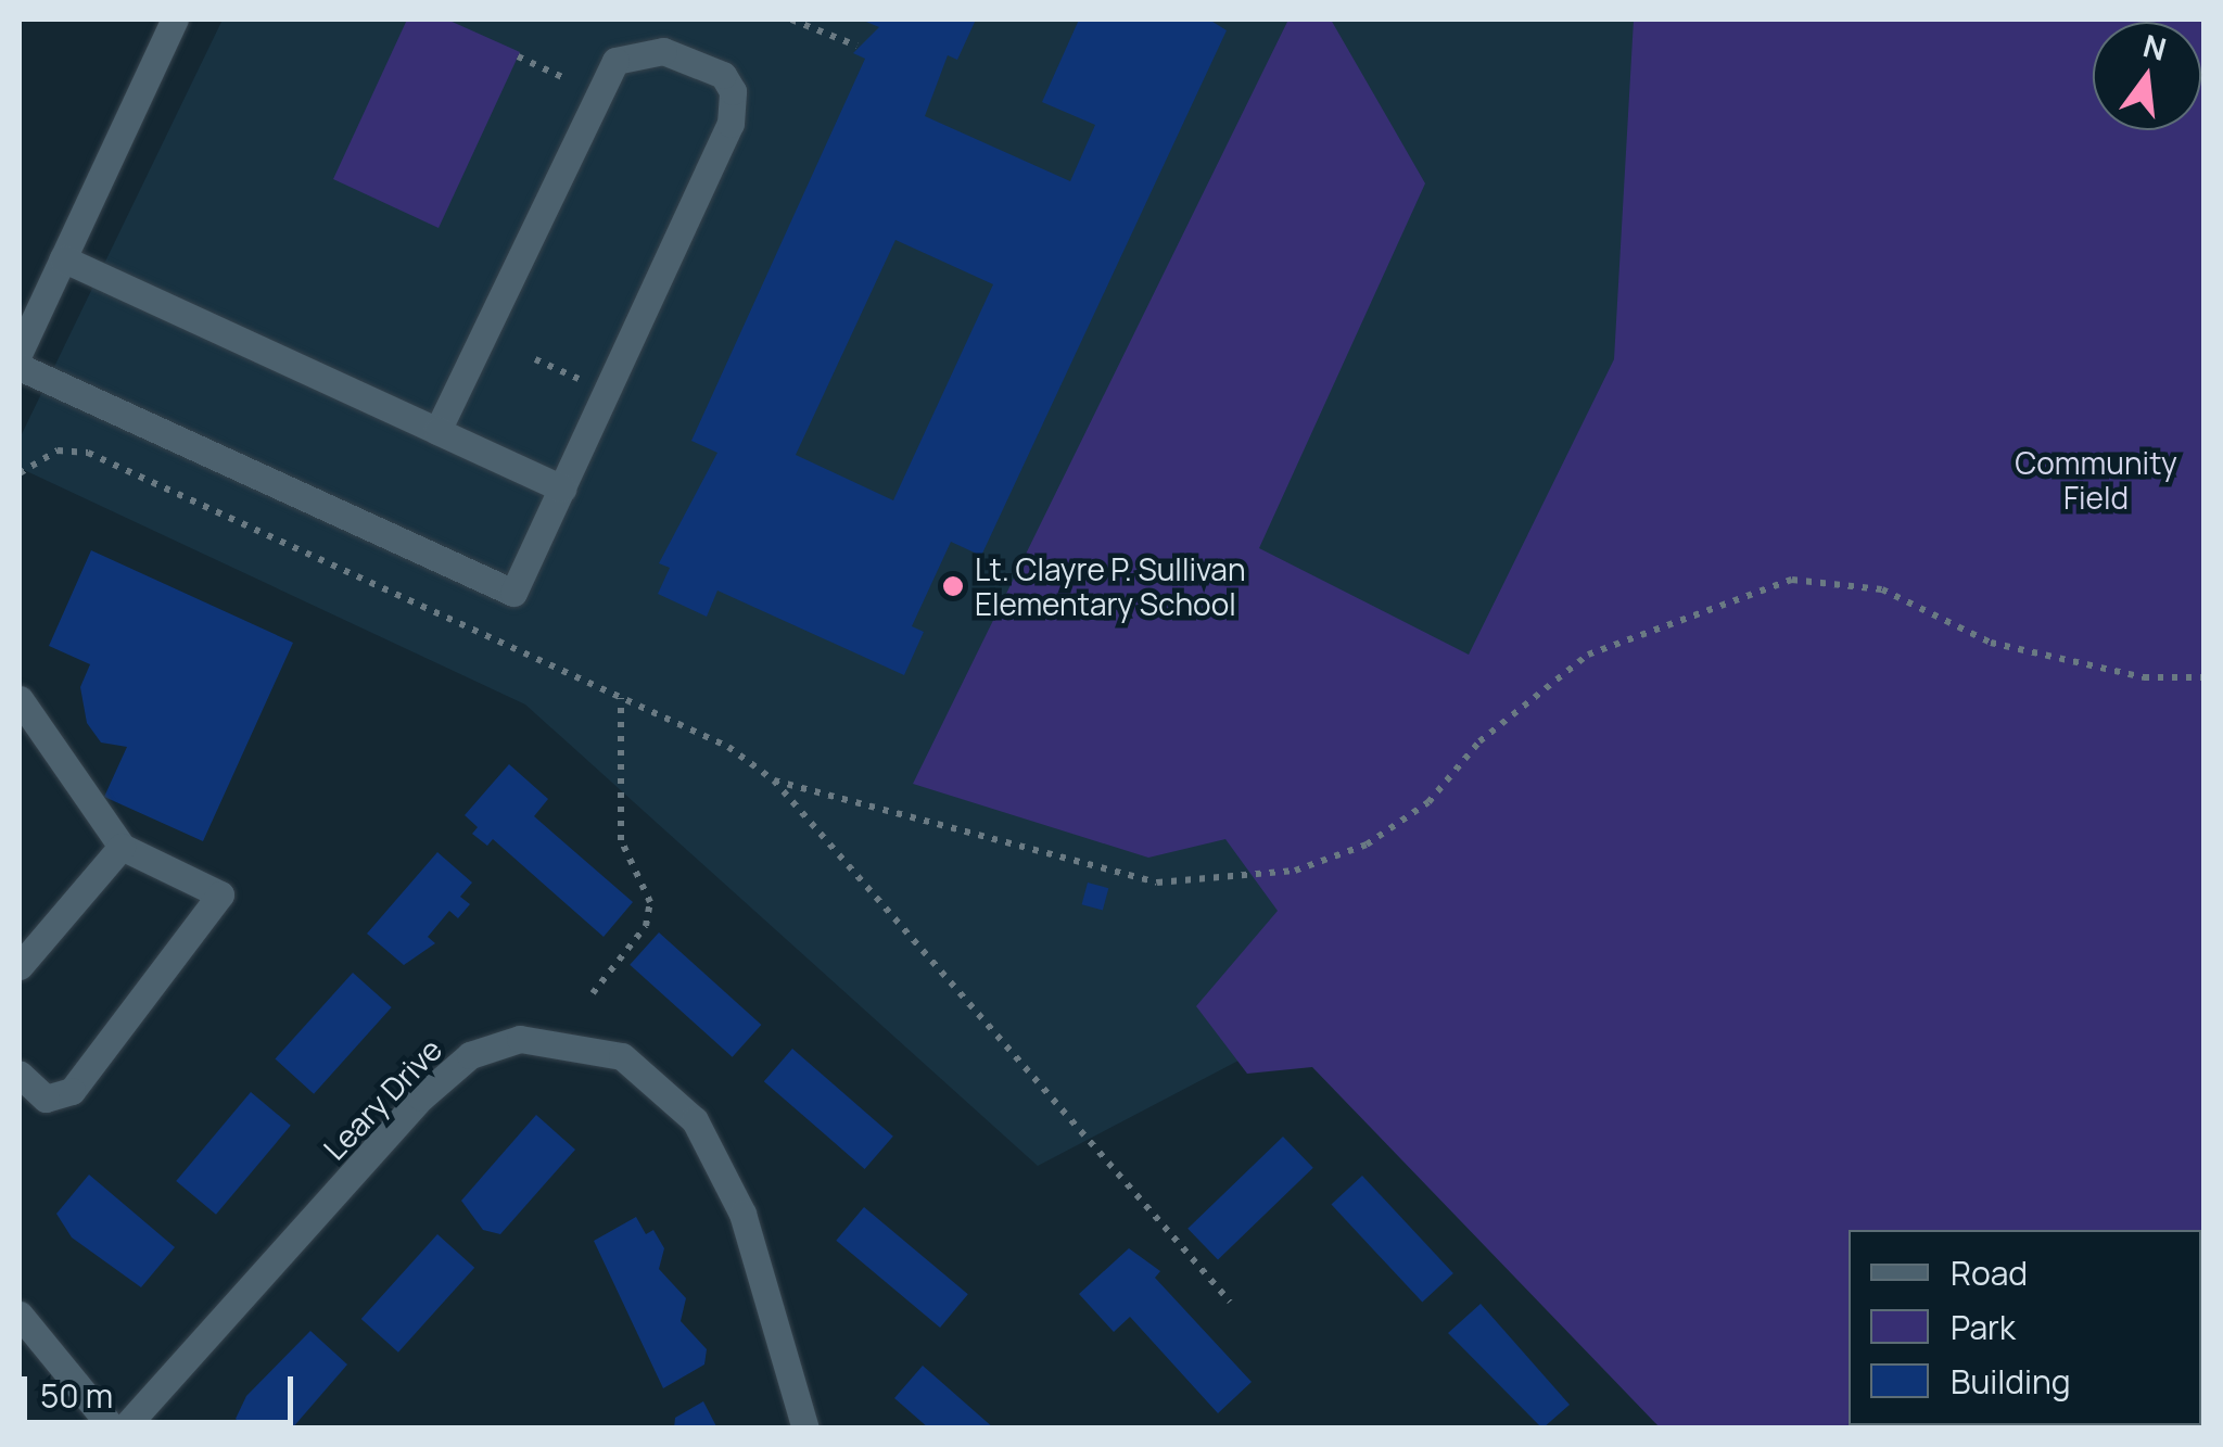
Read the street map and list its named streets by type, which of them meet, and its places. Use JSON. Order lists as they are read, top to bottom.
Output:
{
  "streets": {
    "street": ["Leary Drive"]
  },
  "parks": ["Community Field"],
  "places": ["Lt. Clayre P. Sullivan Elementary School"],
  "legend": ["Road", "Park", "Building"],
  "scale_bar": "50 m",
  "north": "top"
}
